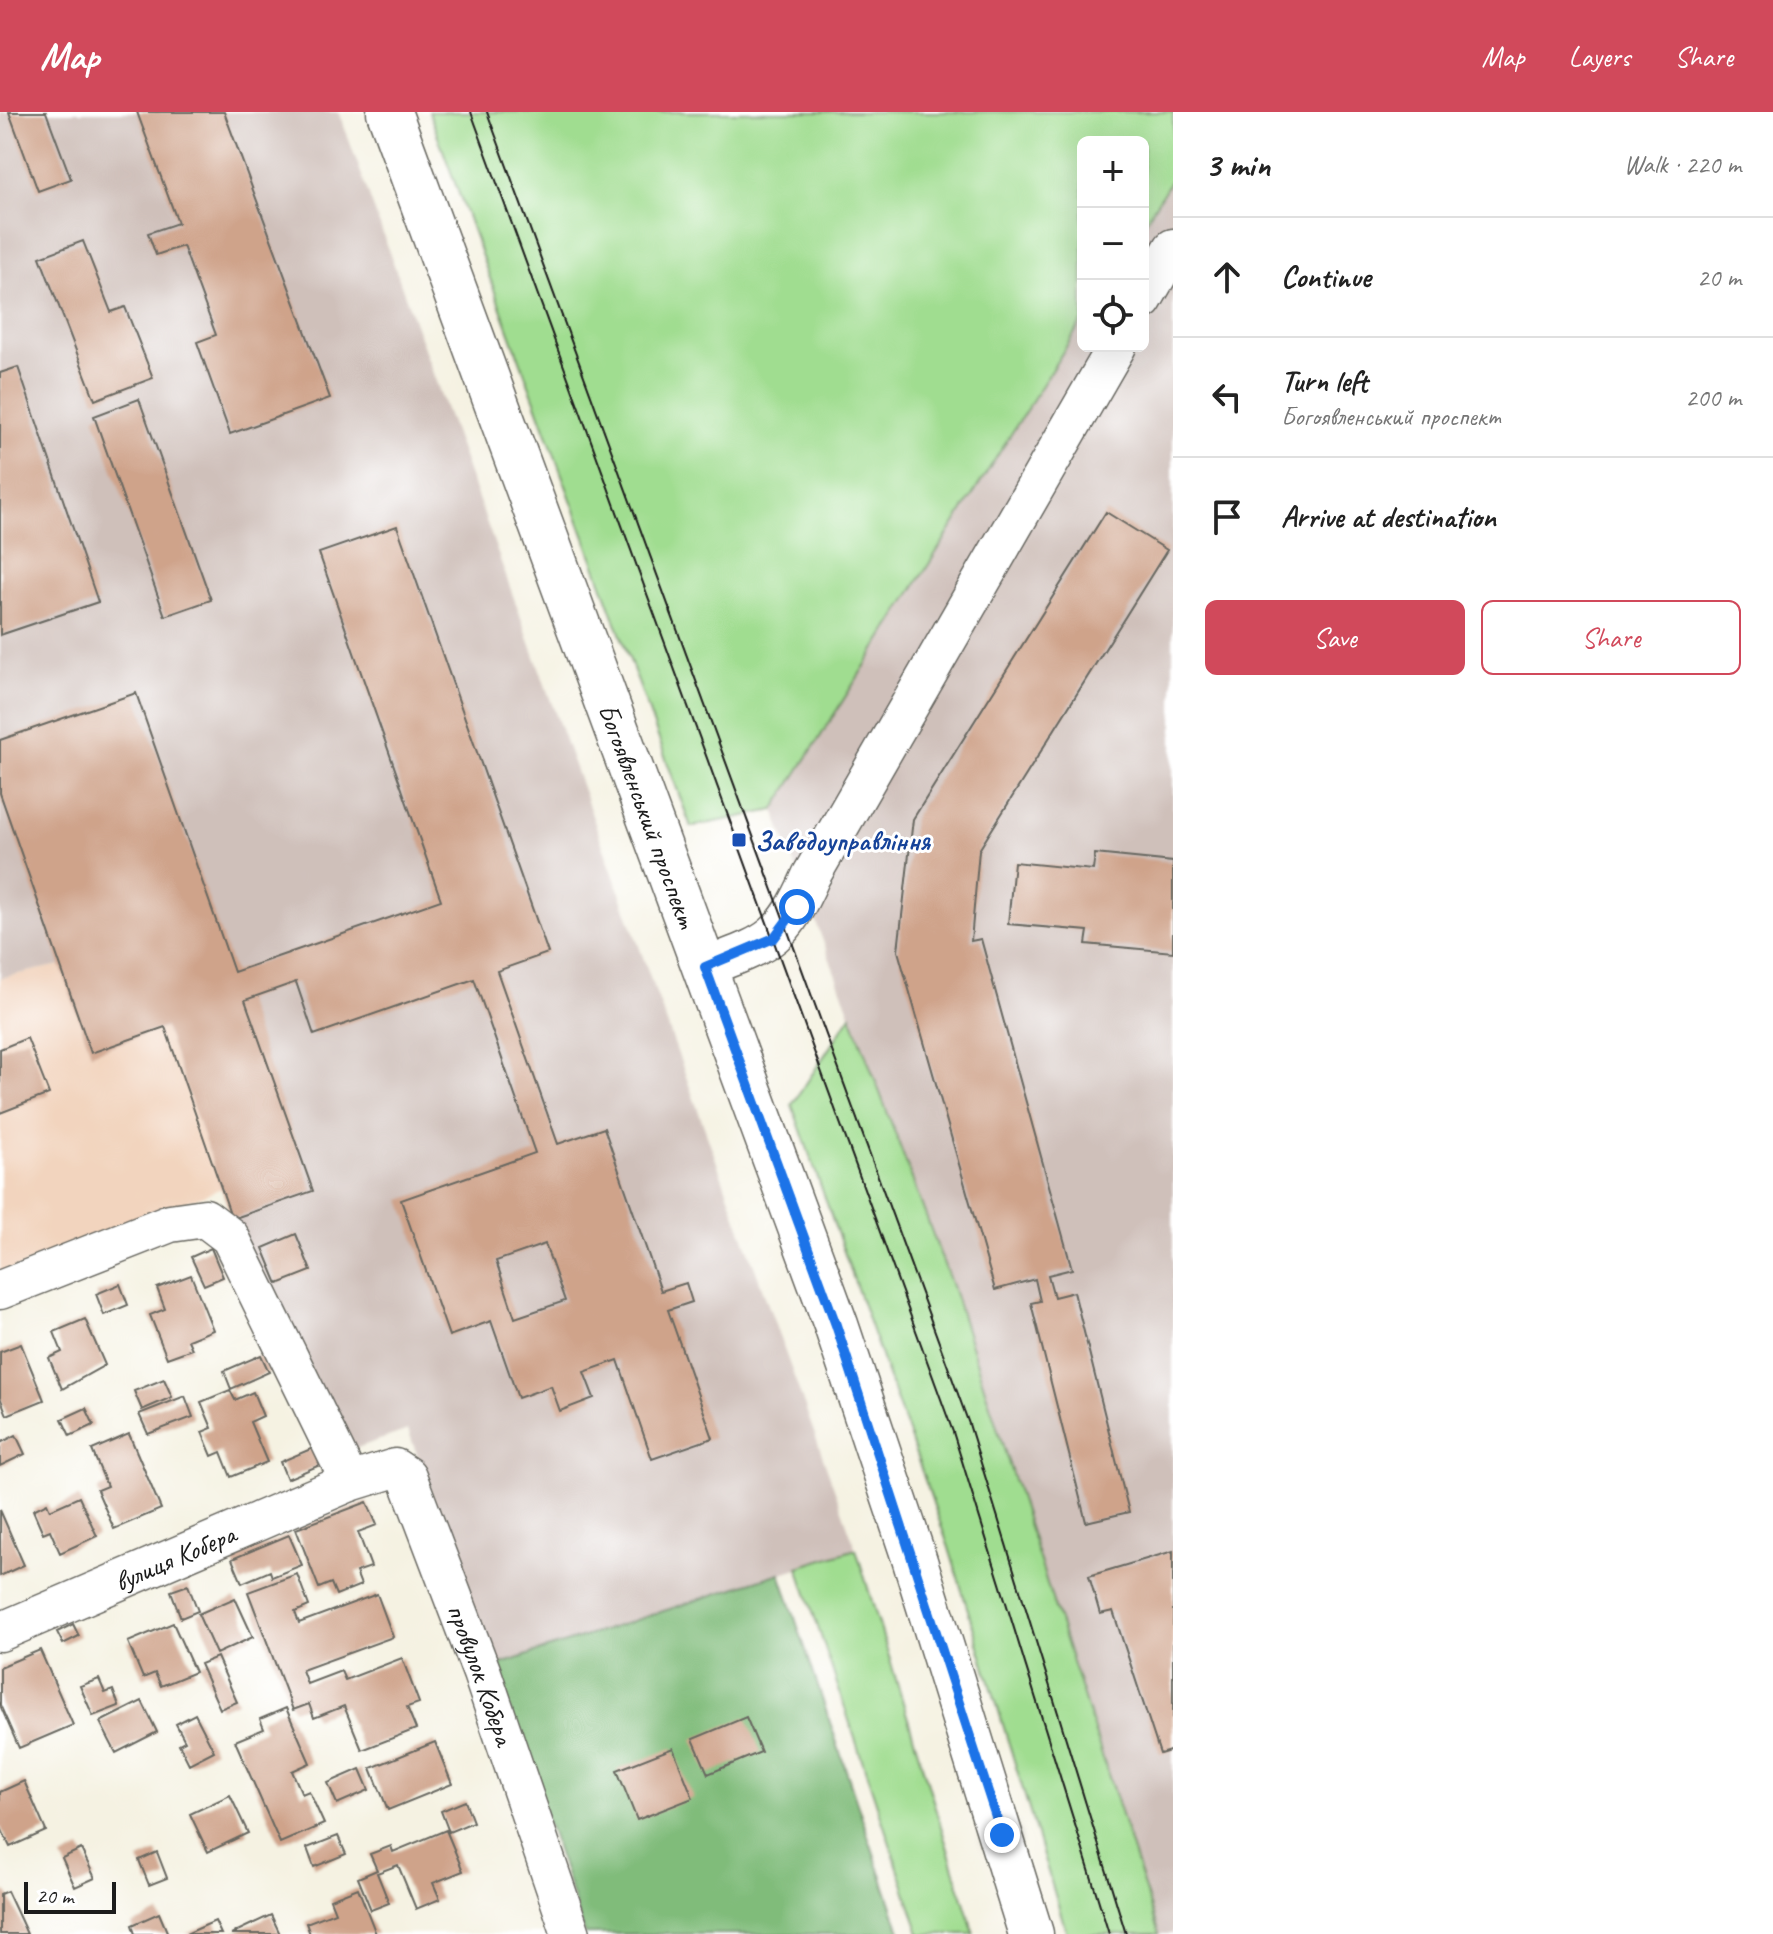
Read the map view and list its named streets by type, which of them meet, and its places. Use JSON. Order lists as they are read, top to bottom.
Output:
{
  "streets": {
    "main road": ["Богоявленський проспект"],
    "street": ["вулиця Кобера", "провулок Кобера"]
  },
  "crossings": [
    ["вулиця Кобера", "провулок Кобера"]
  ],
  "places": {
    "transit": ["Заводоуправління"]
  },
  "scale_bar": "20 m",
  "page": {
    "header": "Map",
    "nav": ["Map", "Layers", "Share"],
    "heading": ["3 min", "Walk · 220 m"],
    "map_buttons": ["+", "−"],
    "list": [
      ["Continue", "20 m"],
      ["Turn left", "Богоявленський проспект", "200 m"],
      "Arrive at destination"
    ],
    "buttons": ["Save", "Share"],
    "scale": "20 m"
  }
}
